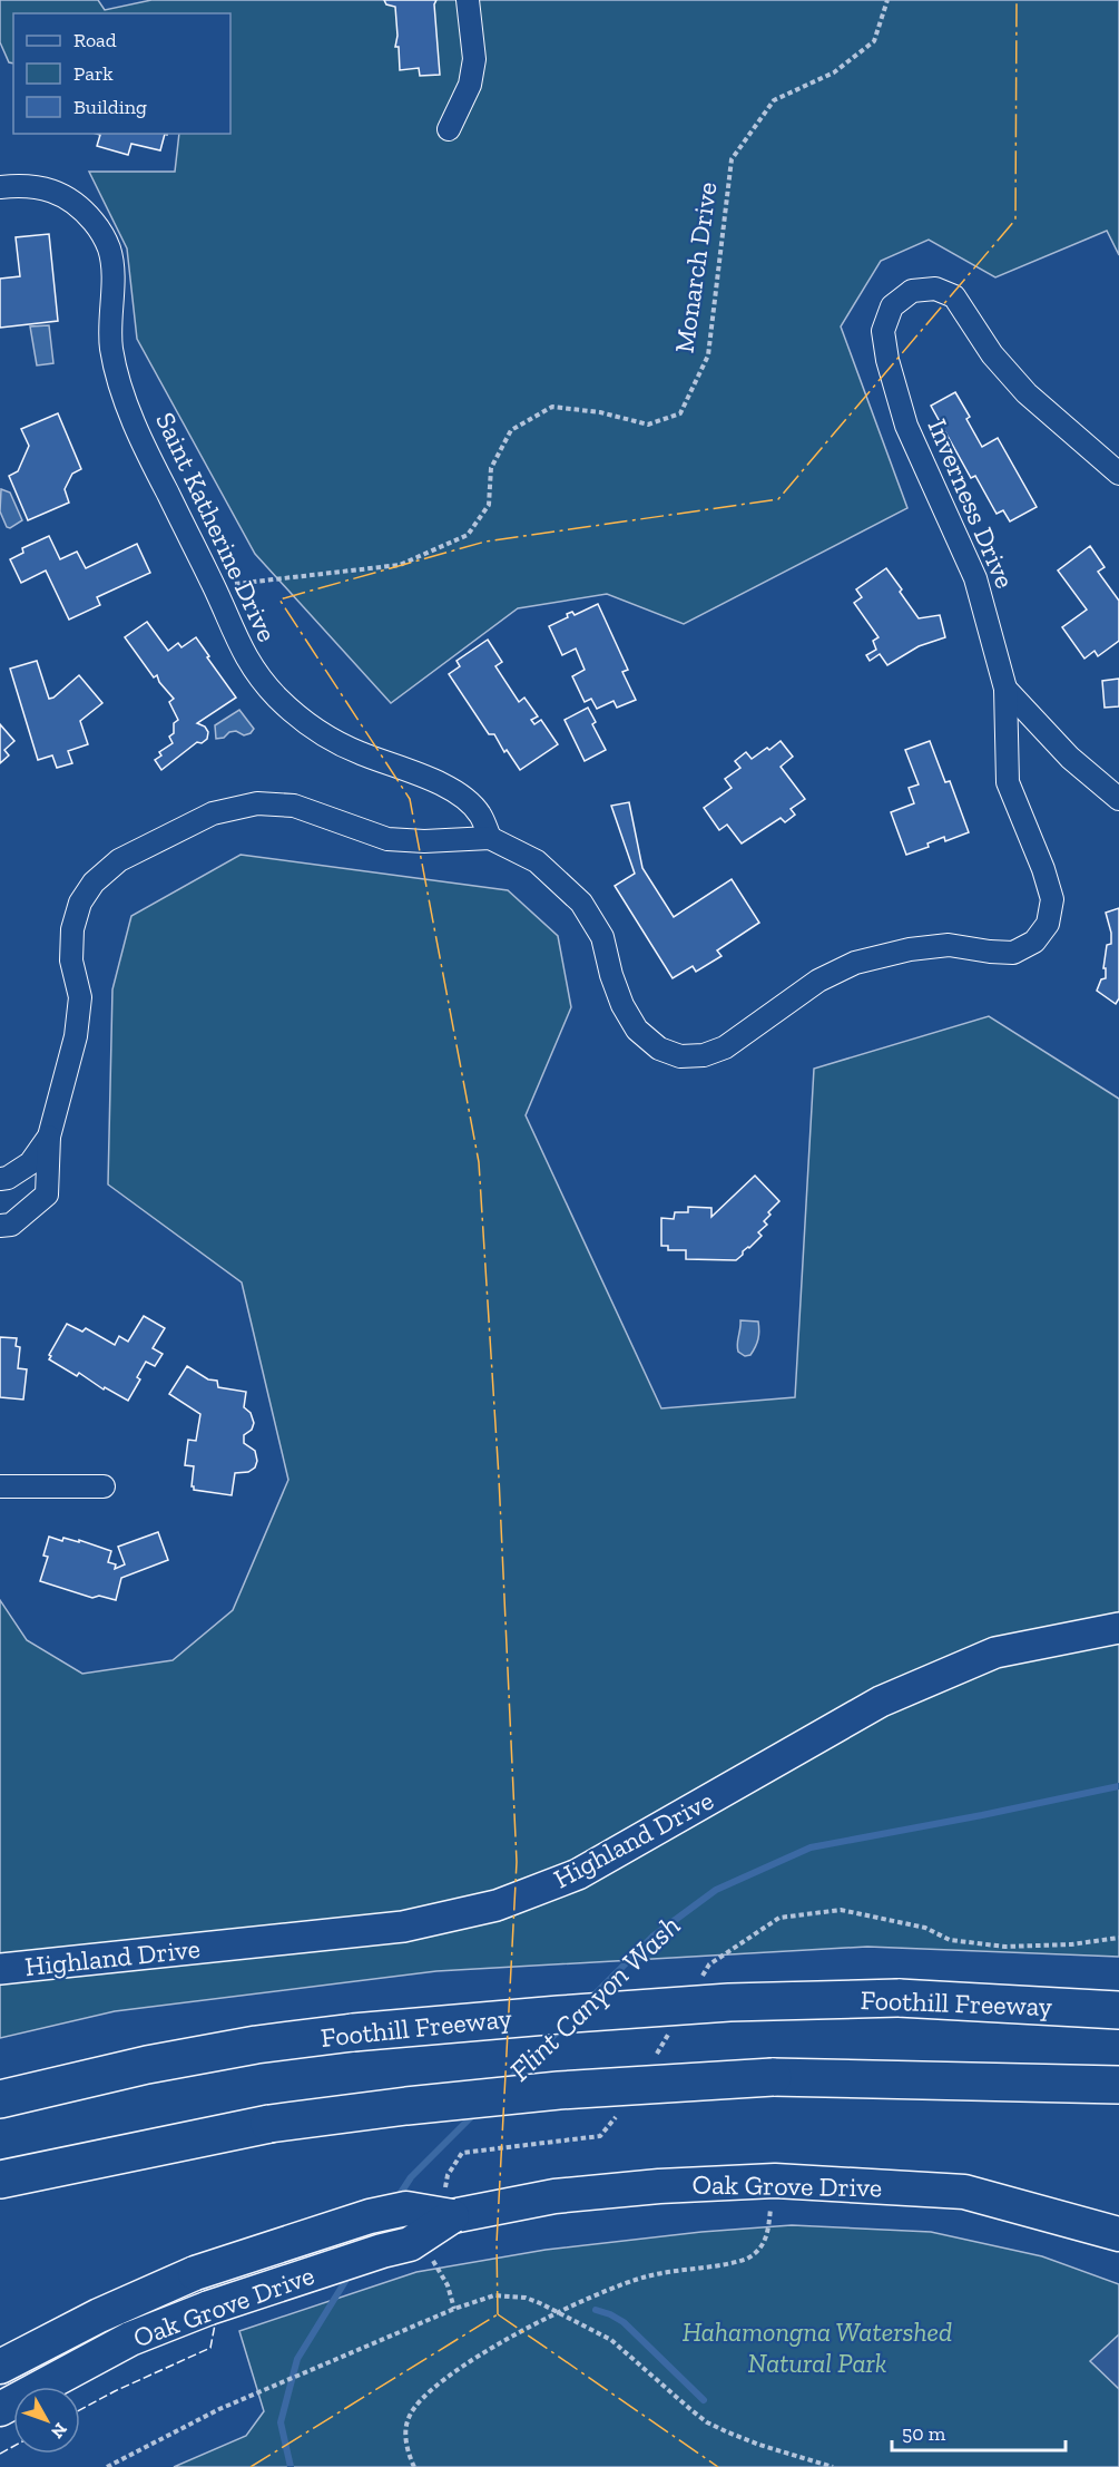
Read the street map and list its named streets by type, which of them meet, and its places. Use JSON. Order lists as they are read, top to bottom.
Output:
{
  "streets": {
    "highway": ["Foothill Freeway"],
    "main road": ["Oak Grove Drive"],
    "street": ["Inverness Drive", "Saint Katherine Drive", "Highland Drive"],
    "path": ["Monarch Drive"]
  },
  "crossings": [
    ["Monarch Drive", "Saint Katherine Drive"],
    ["Inverness Drive", "Saint Katherine Drive"]
  ],
  "water": ["Flint Canyon Wash"],
  "parks": ["Hahamongna Watershed Natural Park"],
  "legend": ["Road", "Park", "Building"],
  "scale_bar": "50 m",
  "north": "bottom right"
}
